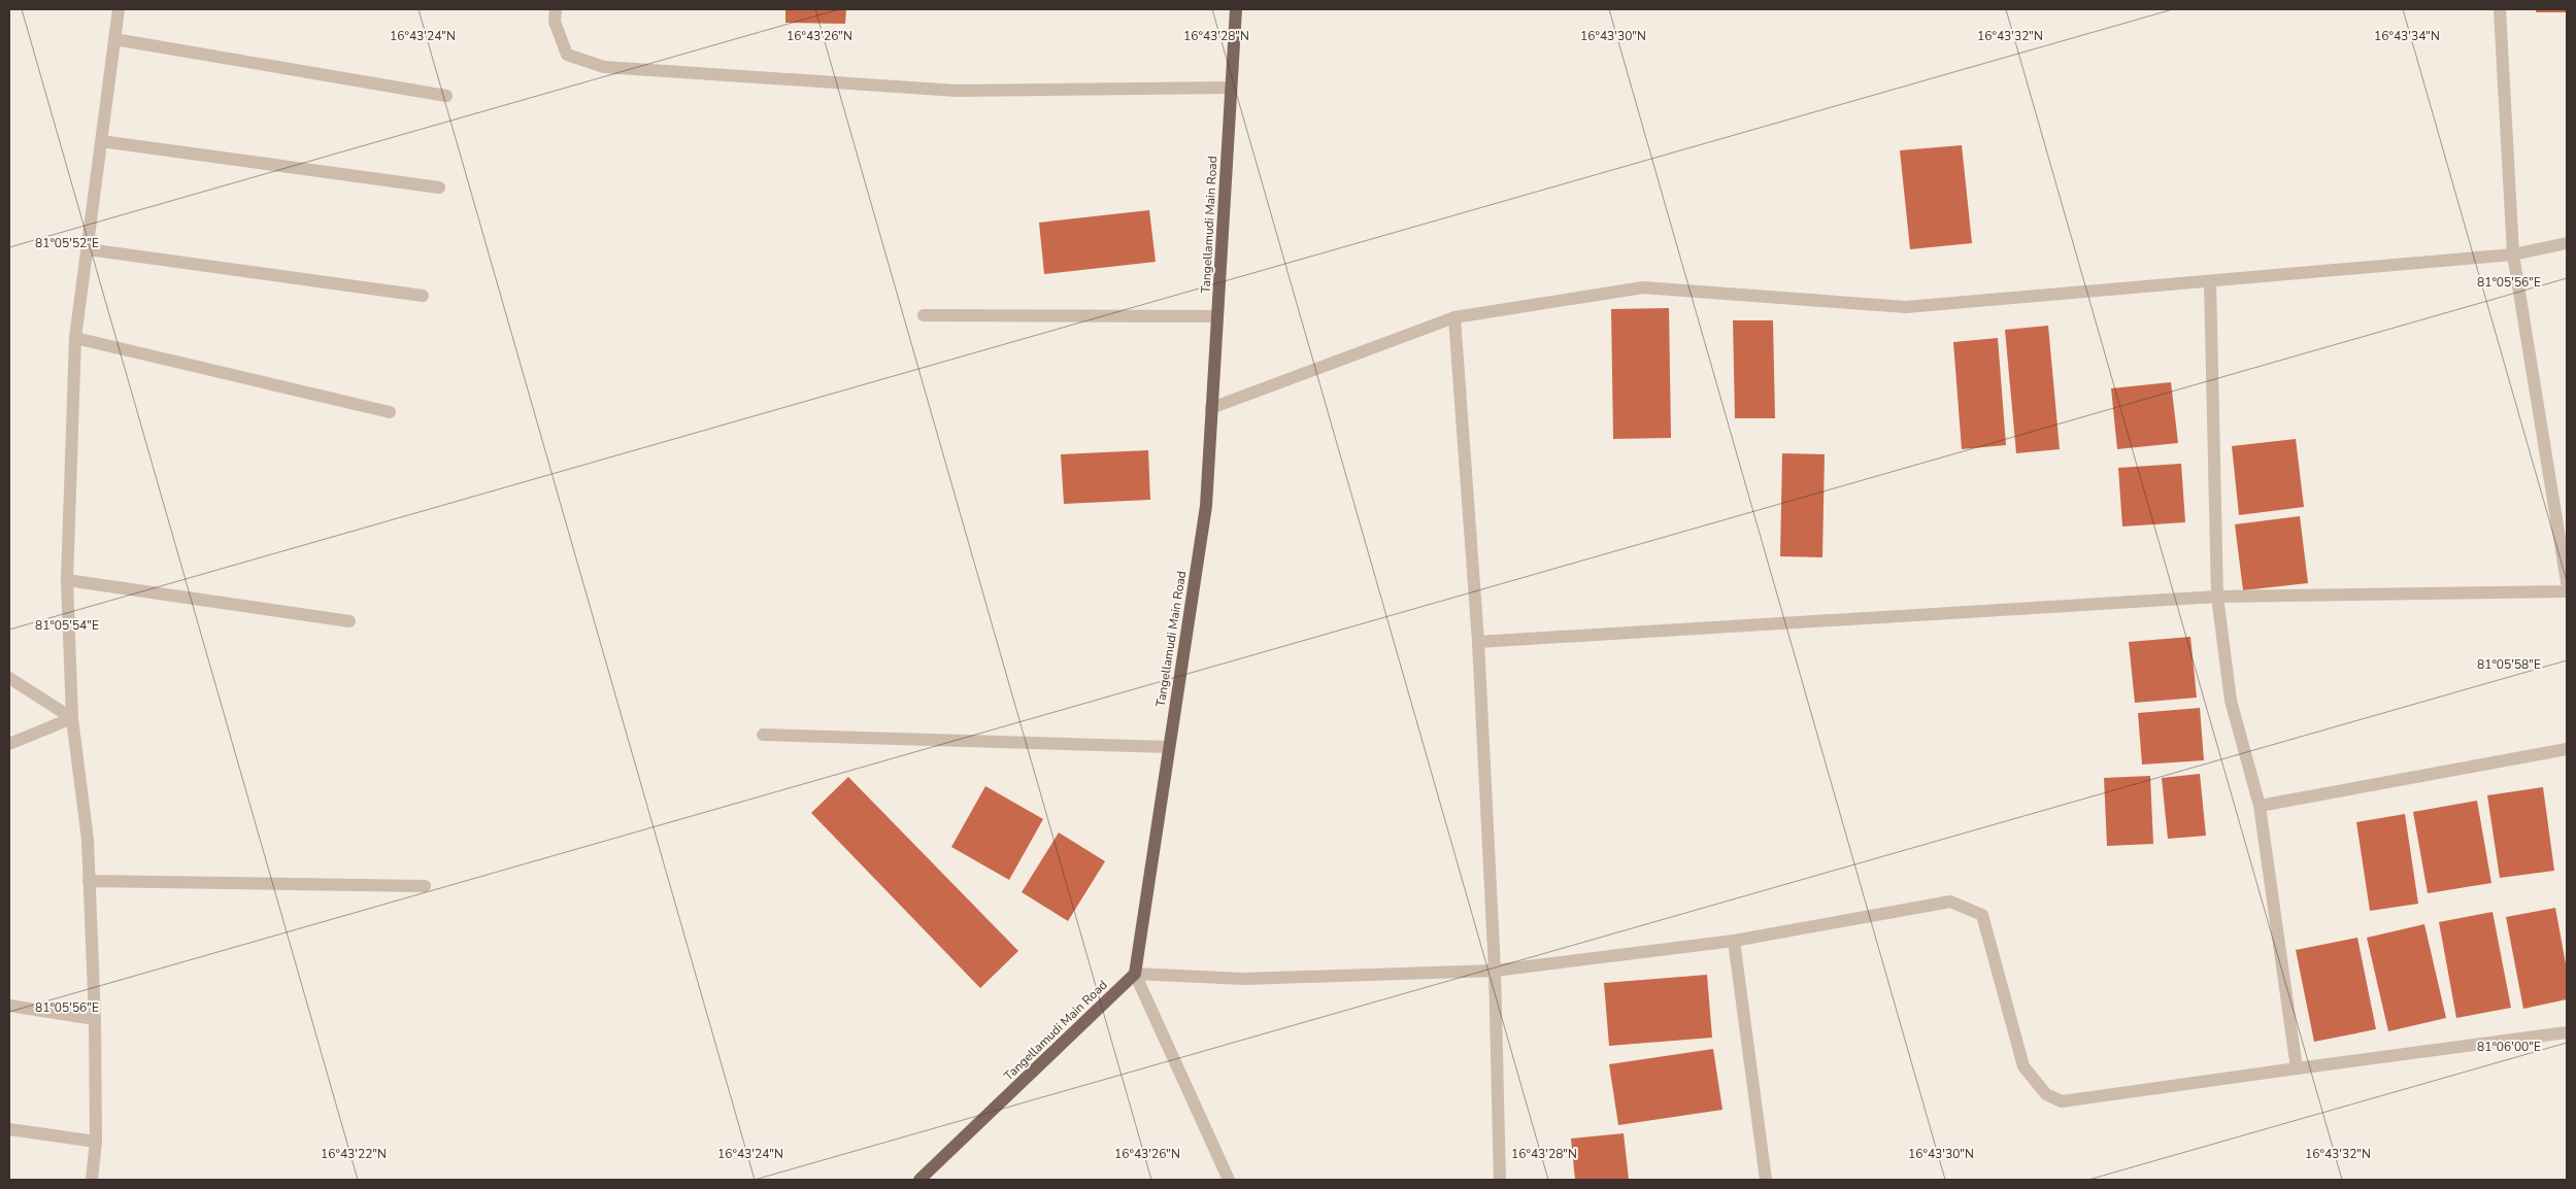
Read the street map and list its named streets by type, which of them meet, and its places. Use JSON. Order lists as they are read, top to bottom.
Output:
{
  "streets": {
    "main road": ["Tangellamudi Main Road"]
  },
  "coordinates": [
    "16°43'24\"N",
    "16°43'26\"N",
    "16°43'28\"N",
    "16°43'30\"N",
    "16°43'32\"N",
    "16°43'34\"N",
    "81°05'52\"E",
    "81°05'56\"E",
    "81°05'54\"E",
    "81°05'58\"E",
    "81°06'00\"E",
    "16°43'22\"N"
  ]
}
